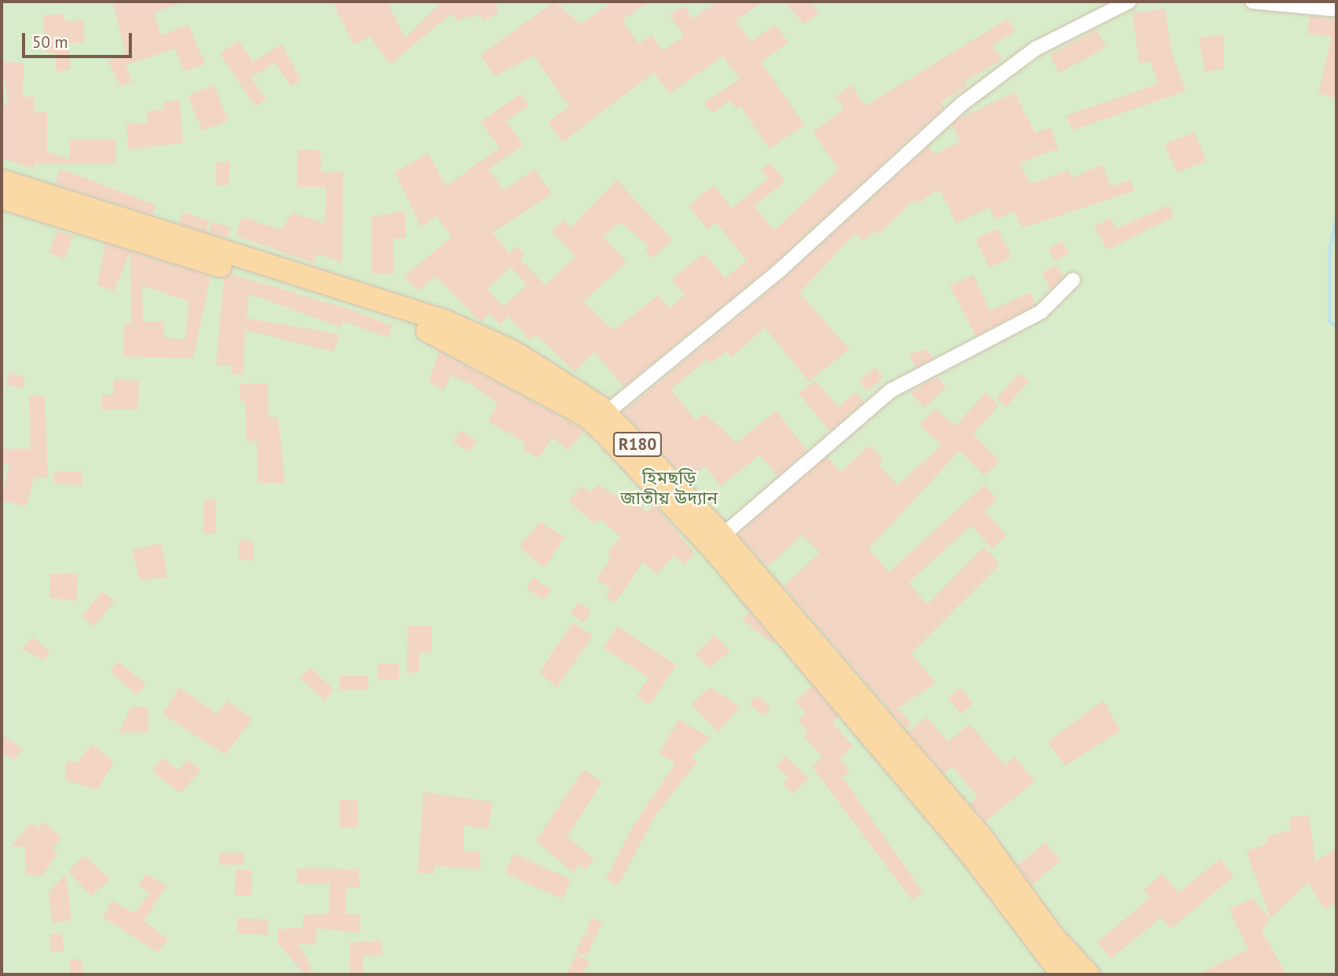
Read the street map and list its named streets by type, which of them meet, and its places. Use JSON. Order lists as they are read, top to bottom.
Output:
{
  "streets": {
    "main road": ["R180"]
  },
  "parks": ["হিমছড়ি জাতীয় উদ্যান"],
  "scale_bar": "50 m"
}
